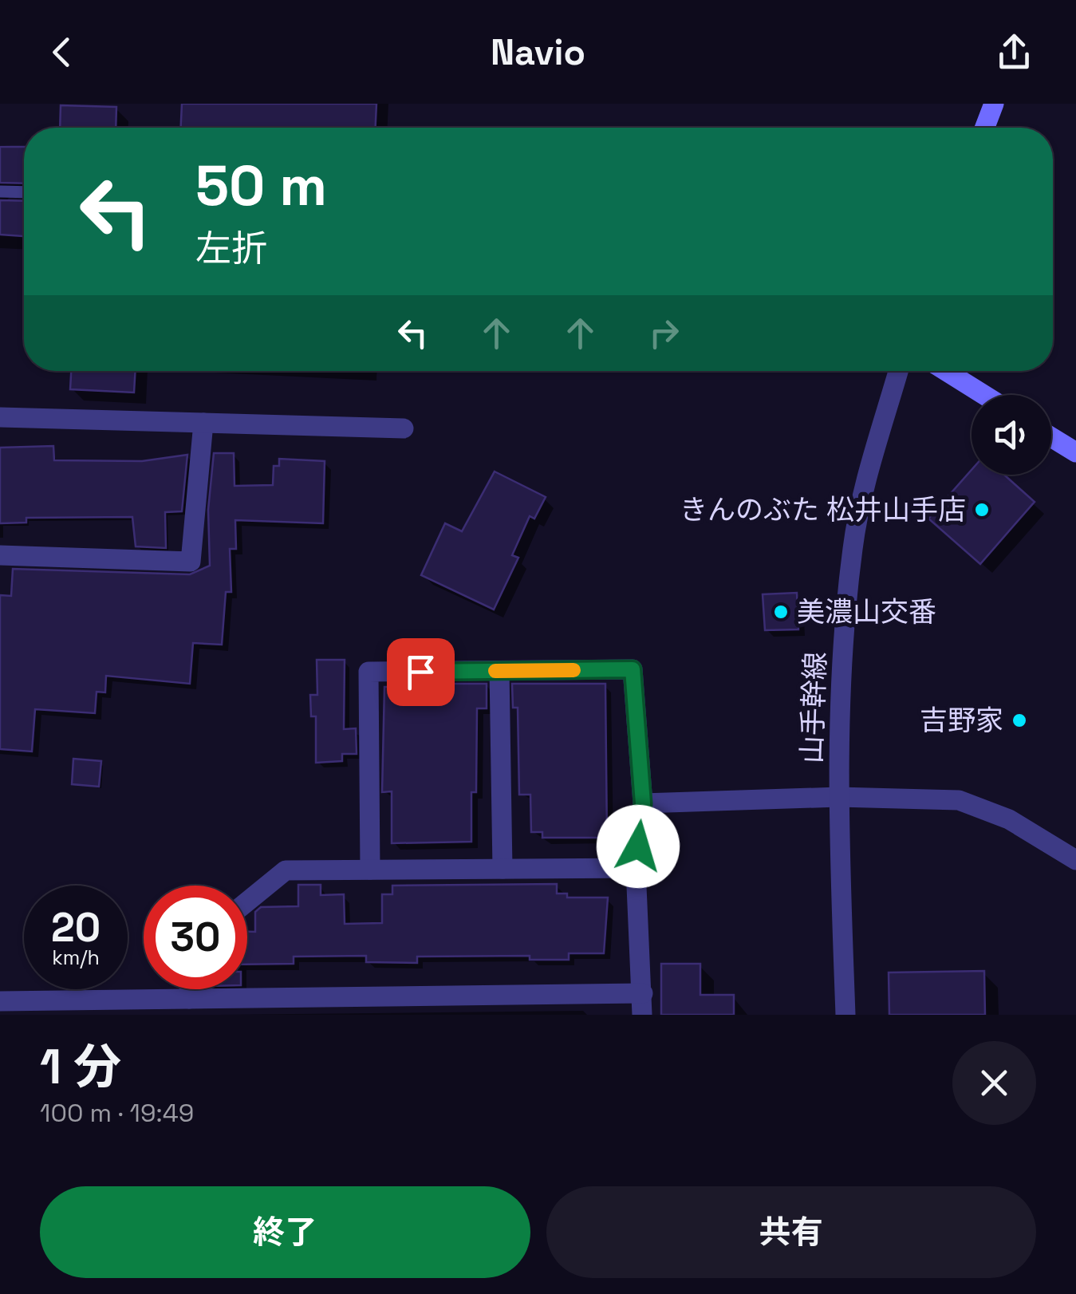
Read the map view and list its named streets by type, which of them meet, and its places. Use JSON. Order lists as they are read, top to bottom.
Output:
{
  "streets": {
    "street": ["山手幹線"]
  },
  "places": ["きんのぶた 松井山手店", "美濃山交番", "吉野家"],
  "page": {
    "header": "Navio",
    "turn": ["50 m", "左折"],
    "speed": "20 km/h",
    "limit": "30",
    "heading": ["1 分", "100 m · 19:49"],
    "buttons": ["終了", "共有"]
  }
}
